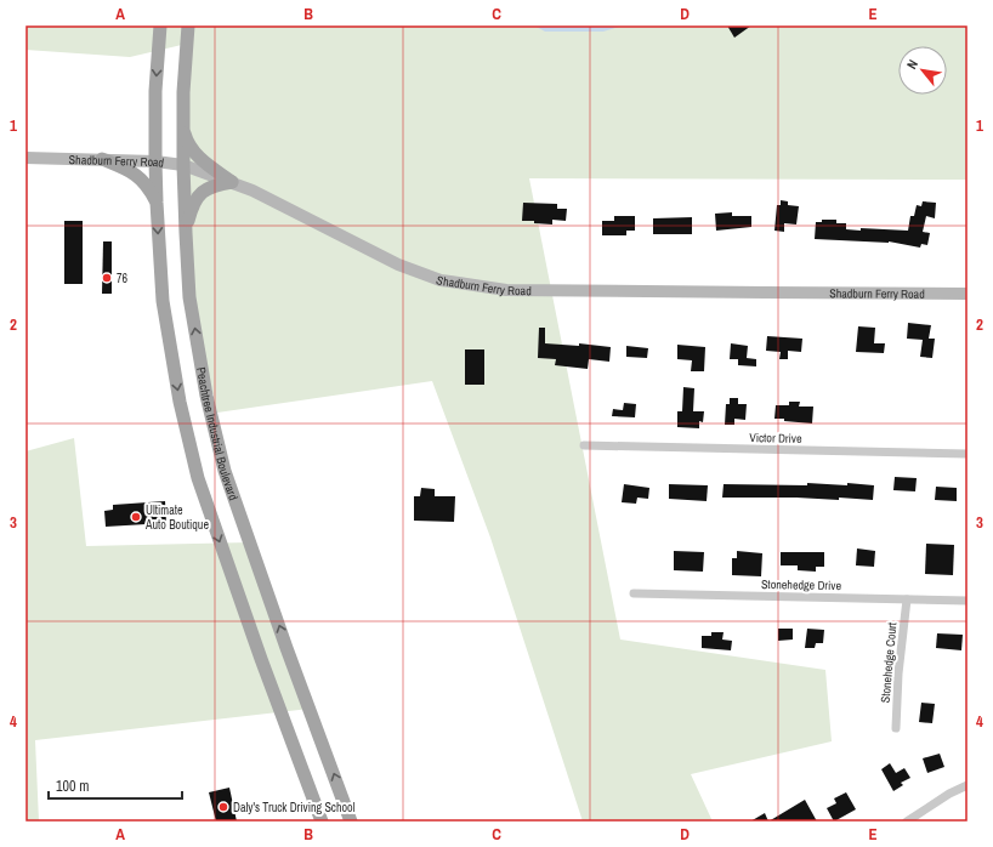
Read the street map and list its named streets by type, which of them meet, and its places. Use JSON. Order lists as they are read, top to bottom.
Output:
{
  "streets": {
    "main road": ["Peachtree Industrial Boulevard"],
    "street": [
      "Shadburn Ferry Road",
      "Victor Drive",
      "Stonehedge Drive",
      "Stonehedge Court"
    ]
  },
  "crossings": [
    ["Shadburn Ferry Road", "Peachtree Industrial Boulevard"],
    ["Stonehedge Drive", "Stonehedge Court"]
  ],
  "places": ["76", "Ultimate Auto Boutique", "Daly's Truck Driving School"],
  "scale_bar": "100 m",
  "north": "top left",
  "grid": {
    "columns": [
      "A",
      "B",
      "C",
      "D",
      "E"
    ],
    "rows": [
      "1",
      "2",
      "3",
      "4"
    ]
  }
}
